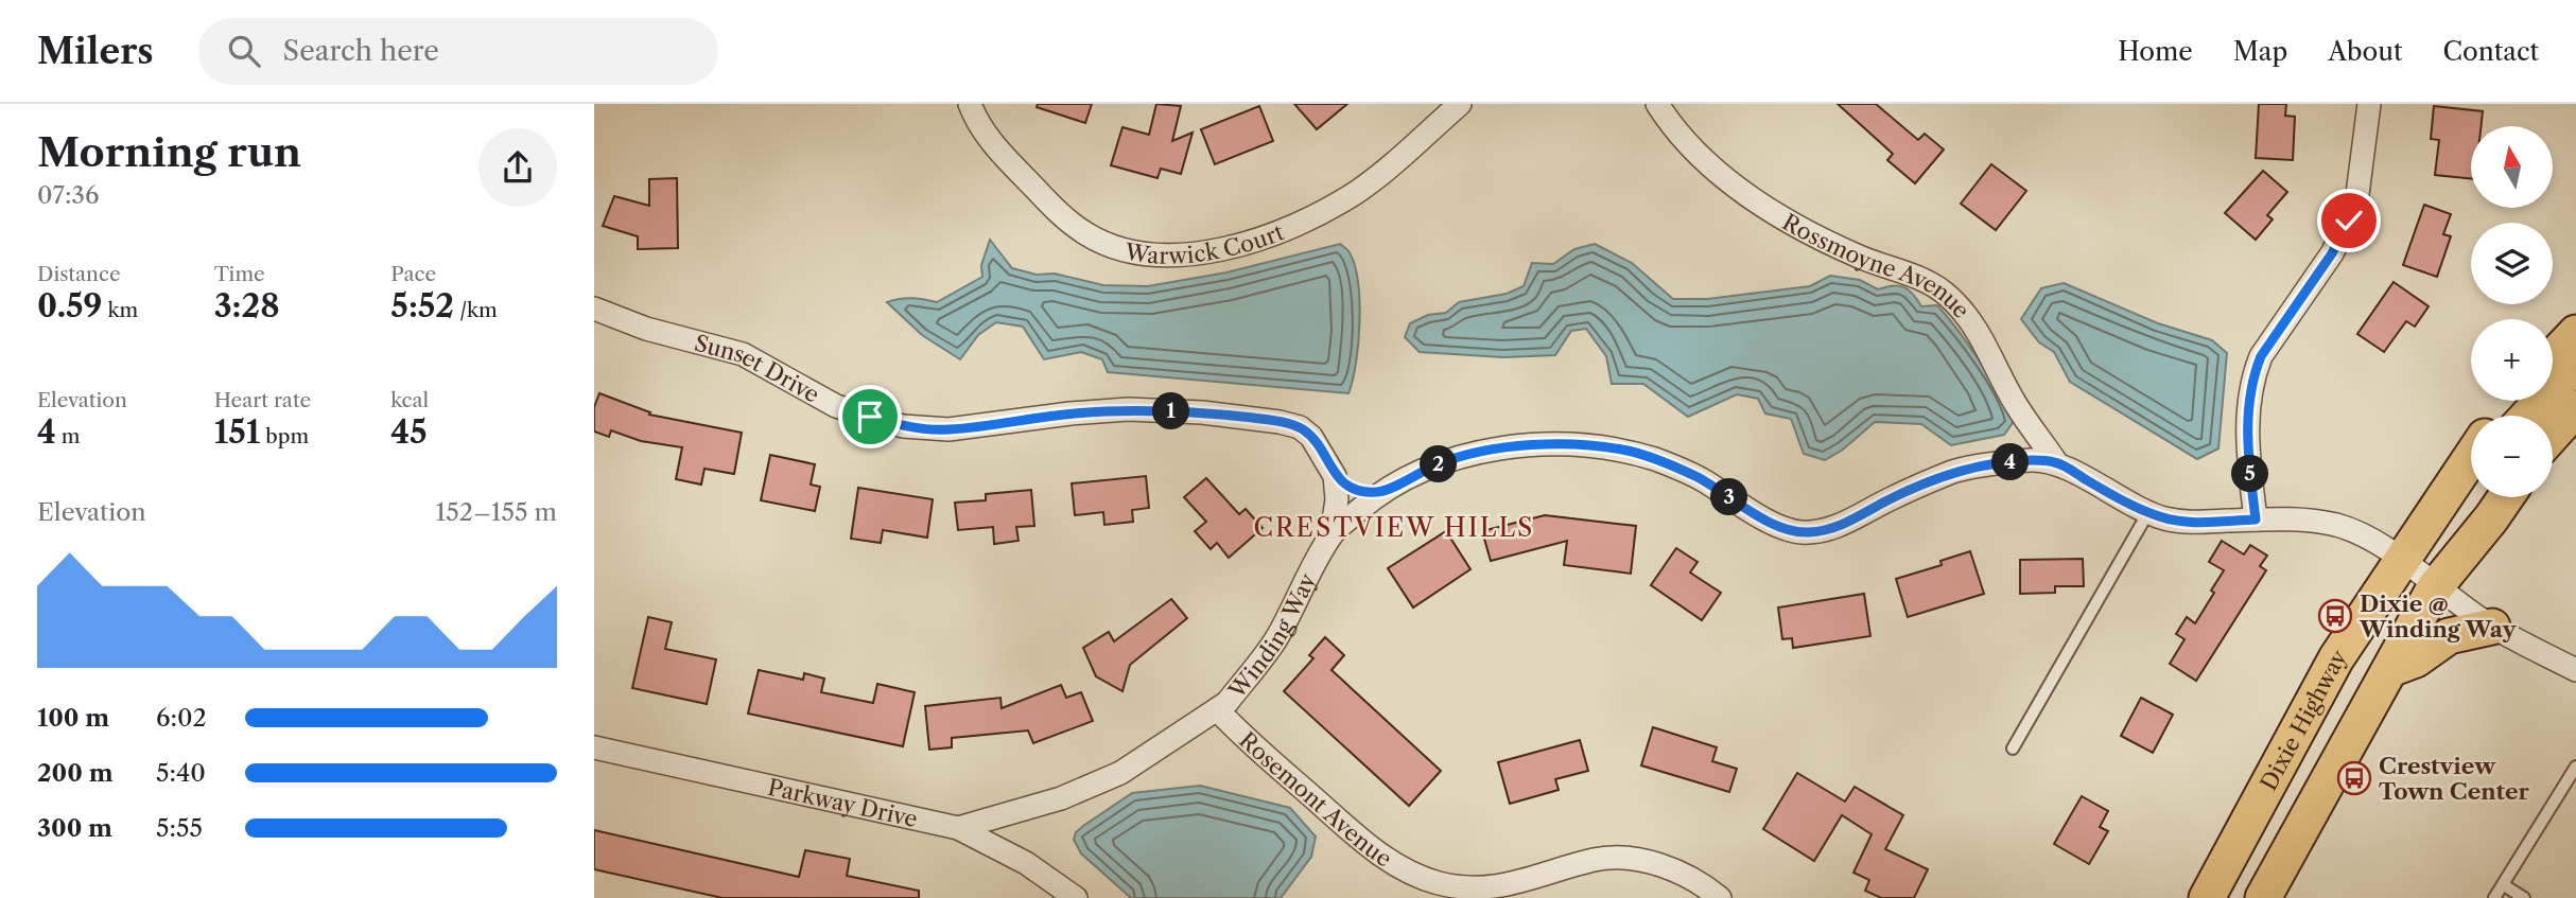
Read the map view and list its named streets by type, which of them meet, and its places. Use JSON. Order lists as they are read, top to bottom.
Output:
{
  "streets": {
    "main road": ["Dixie Highway"],
    "street": [
      "Warwick Court",
      "Rossmoyne Avenue",
      "Sunset Drive",
      "Winding Way",
      "Rosemont Avenue",
      "Parkway Drive"
    ]
  },
  "crossings": [
    ["Rossmoyne Avenue", "Winding Way"],
    ["Winding Way", "Dixie Highway"],
    ["Winding Way", "Rosemont Avenue"],
    ["Winding Way", "Parkway Drive"]
  ],
  "districts": ["CRESTVIEW HILLS"],
  "places": {
    "bus stop": ["Dixie @ Winding Way", "Crestview Town Center"]
  },
  "north": "top",
  "page": {
    "header": "Milers",
    "search": "Search here",
    "nav": [
      "Home",
      "Map",
      "About",
      "Contact"
    ],
    "heading": ["Morning run", "07:36"],
    "map_buttons": ["+", "−"],
    "stats": [
      ["Distance", "0.59 km"],
      ["Time", "3:28"],
      ["Pace", "5:52 /km"],
      ["Elevation", "4 m"],
      ["Heart rate", "151 bpm"],
      ["kcal", "45"]
    ],
    "pins": [
      "1",
      "4",
      "2",
      "5",
      "3"
    ],
    "chart": ["Elevation", "152–155 m"],
    "list": [
      {
        "name": "100 m",
        "note": "6:02"
      },
      {
        "name": "200 m",
        "note": "5:40"
      },
      {
        "name": "300 m",
        "note": "5:55"
      }
    ]
  }
}
